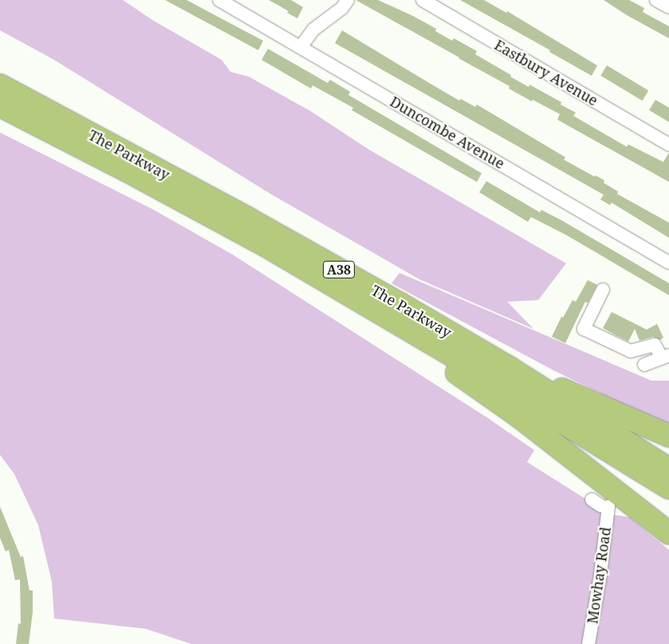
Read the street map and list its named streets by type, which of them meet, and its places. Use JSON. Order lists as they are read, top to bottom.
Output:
{
  "streets": {
    "highway": ["The Parkway", "A38"],
    "street": ["Eastbury Avenue", "Duncombe Avenue", "Mowhay Road"]
  },
  "crossings": [
    ["The Parkway", "A38"]
  ]
}
